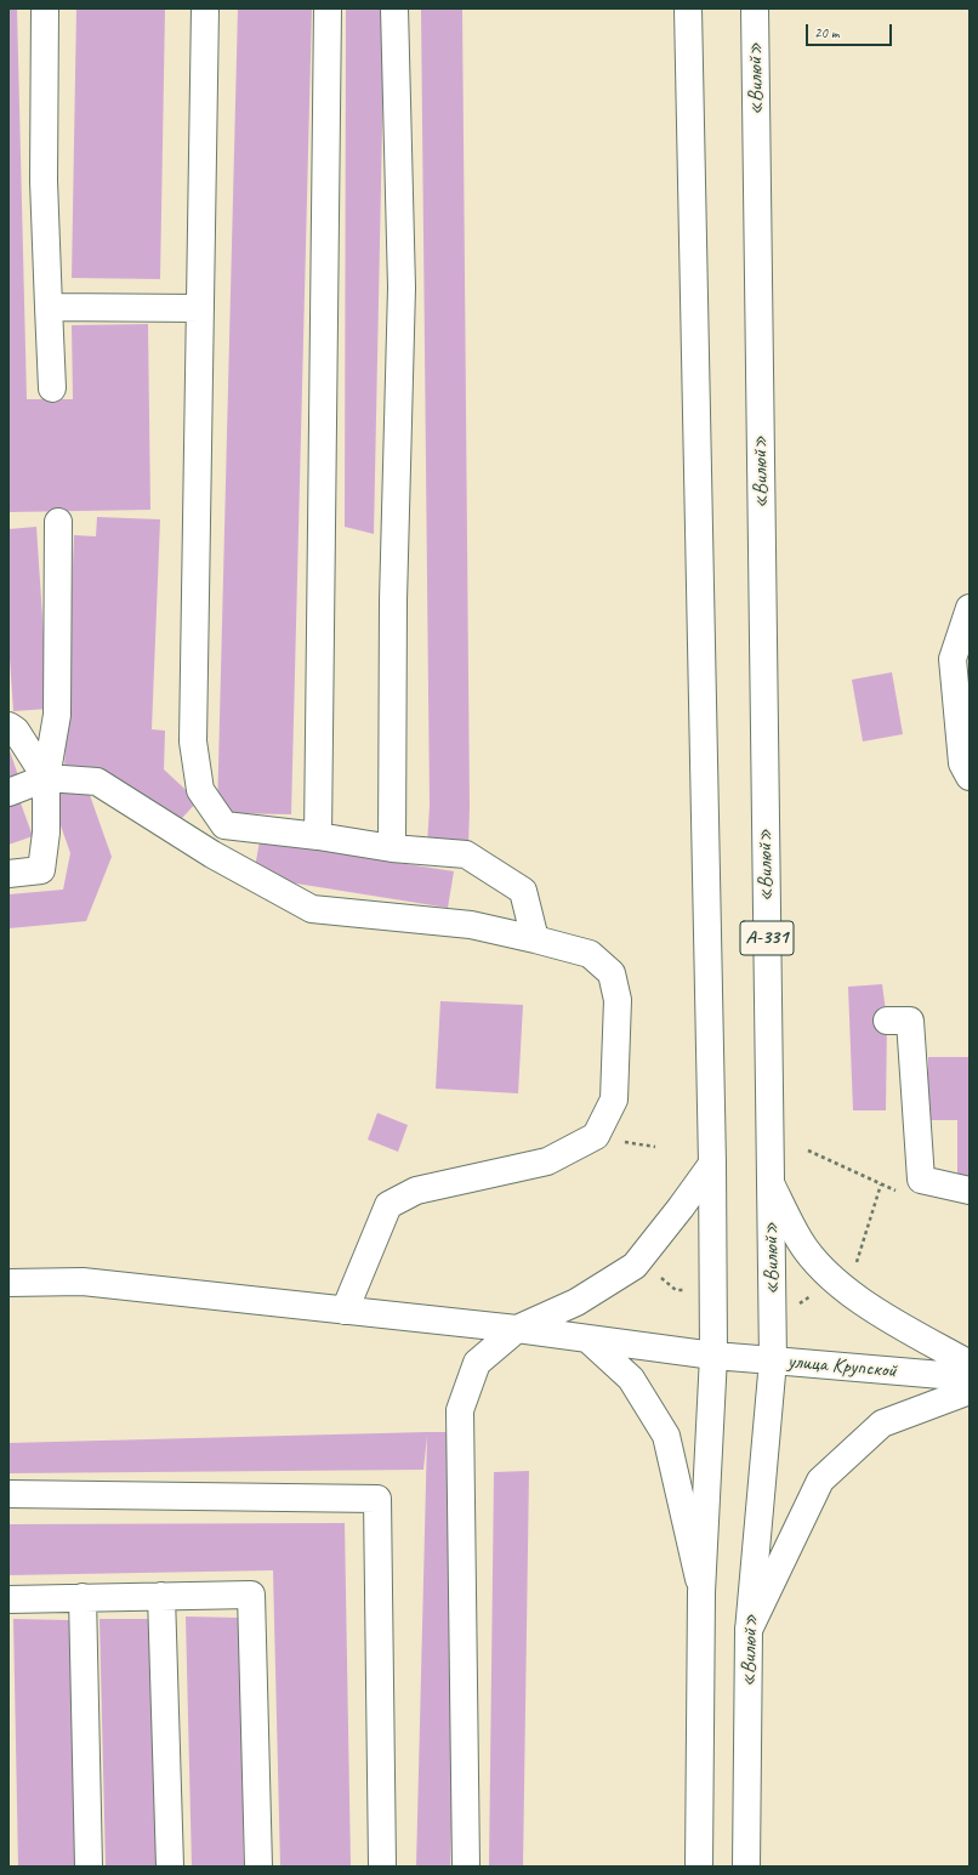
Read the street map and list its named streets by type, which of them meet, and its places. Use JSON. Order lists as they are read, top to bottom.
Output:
{
  "streets": {
    "main road": ["«Вилюй»", "А-331", "улица Крупской"]
  },
  "crossings": [
    ["«Вилюй»", "улица Крупской"]
  ],
  "scale_bar": "20 m"
}
